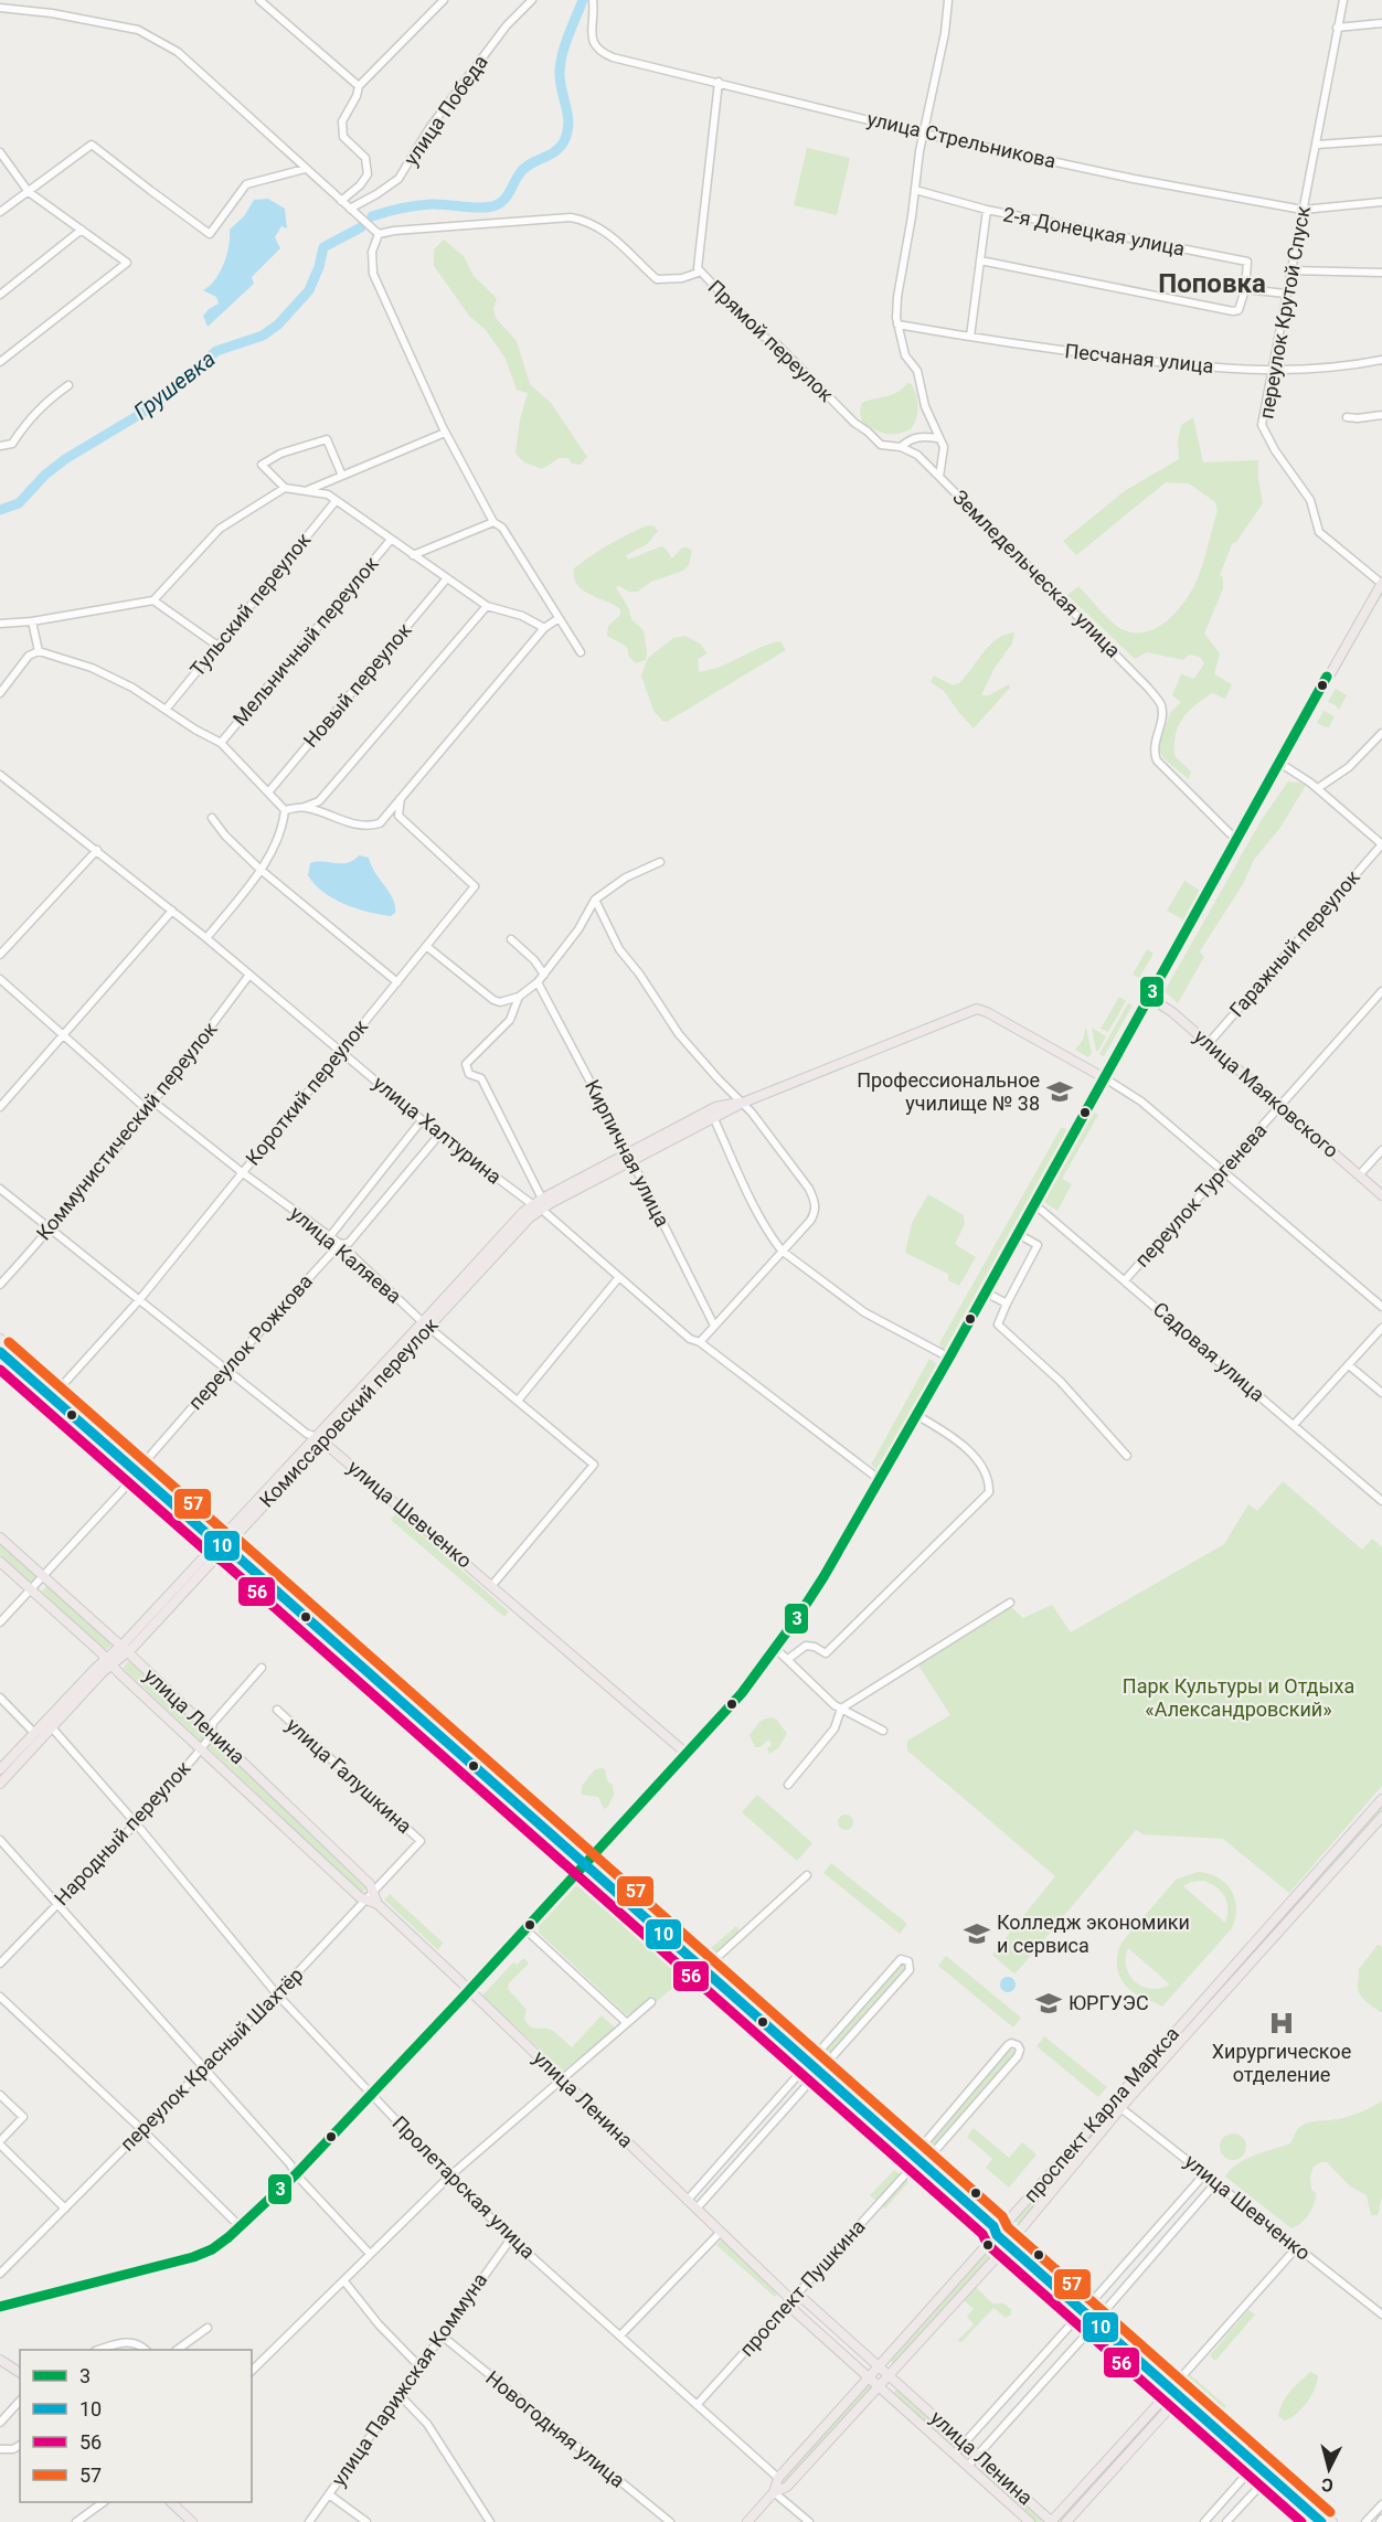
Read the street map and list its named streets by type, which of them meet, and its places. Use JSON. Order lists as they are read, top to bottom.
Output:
{
  "streets": {
    "main road": [
      "улица Маяковского",
      "Комиссаровский переулок",
      "улица Шевченко",
      "улица Ленина",
      "проспект Карла Маркса"
    ],
    "street": [
      "улица Победа",
      "улица Стрельникова",
      "2-я Донецкая улица",
      "переулок Крутой Спуск",
      "Прямой переулок",
      "Песчаная улица",
      "Земледельческая улица",
      "Тульский переулок",
      "Мельничный переулок",
      "Новый переулок",
      "Гаражный переулок",
      "Короткий переулок",
      "улица Халтурина",
      "Коммунистический переулок",
      "Кирпичная улица",
      "переулок Тургенева",
      "улица Каляева",
      "переулок Рожкова",
      "Садовая улица",
      "улица Галушкина",
      "Народный переулок",
      "переулок Красный Шахтёр",
      "Пролетарская улица",
      "проспект Пушкина",
      "улица Парижская Коммуна",
      "Новогодняя улица"
    ]
  },
  "crossings": [
    ["улица Стрельникова", "переулок Крутой Спуск"],
    ["улица Стрельникова", "Прямой переулок"],
    ["улица Стрельникова", "Земледельческая улица"],
    ["2-я Донецкая улица", "Земледельческая улица"],
    ["переулок Крутой Спуск", "Песчаная улица"],
    ["Прямой переулок", "Земледельческая улица"],
    ["Песчаная улица", "Земледельческая улица"],
    ["Гаражный переулок", "улица Маяковского"],
    ["Короткий переулок", "улица Халтурина"],
    ["Короткий переулок", "улица Каляева"],
    ["Короткий переулок", "улица Шевченко"],
    ["улица Маяковского", "переулок Тургенева"],
    ["улица Халтурина", "Коммунистический переулок"],
    ["улица Халтурина", "переулок Рожкова"],
    ["улица Халтурина", "Комиссаровский переулок"],
    ["Коммунистический переулок", "улица Каляева"],
    ["Коммунистический переулок", "улица Шевченко"],
    ["Кирпичная улица", "Комиссаровский переулок"],
    ["переулок Тургенева", "Садовая улица"],
    ["улица Каляева", "переулок Рожкова"],
    ["улица Каляева", "Комиссаровский переулок"],
    ["улица Каляева", "улица Шевченко"],
    ["переулок Рожкова", "улица Шевченко"],
    ["переулок Рожкова", "улица Ленина"],
    ["Комиссаровский переулок", "улица Шевченко"],
    ["Комиссаровский переулок", "улица Ленина"],
    ["Комиссаровский переулок", "Пролетарская улица"],
    ["улица Шевченко", "проспект Карла Маркса"],
    ["улица Ленина", "Народный переулок"],
    ["улица Ленина", "переулок Красный Шахтёр"],
    ["улица Ленина", "проспект Карла Маркса"],
    ["улица Ленина", "проспект Пушкина"],
    ["улица Галушкина", "переулок Красный Шахтёр"],
    ["Народный переулок", "Пролетарская улица"],
    ["переулок Красный Шахтёр", "Пролетарская улица"],
    ["проспект Карла Маркса", "Пролетарская улица"],
    ["Пролетарская улица", "проспект Пушкина"],
    ["Пролетарская улица", "улица Парижская Коммуна"],
    ["улица Парижская Коммуна", "Новогодняя улица"]
  ],
  "districts": ["Поповка"],
  "water": ["Грушевка"],
  "parks": ["Парк Культуры и Отдыха «Александровский»"],
  "places": {
    "school or university": ["Профессиональное училище № 38", "Колледж экономики и сервиса", "ЮРГУЭС"],
    "hospital": ["Хирургическое отделение"]
  },
  "lines": [
    "transit line 3",
    "transit line 57",
    "transit line 10",
    "transit line 56"
  ],
  "legend": [
    "3",
    "10",
    "56",
    "57"
  ],
  "north": "bottom"
}
